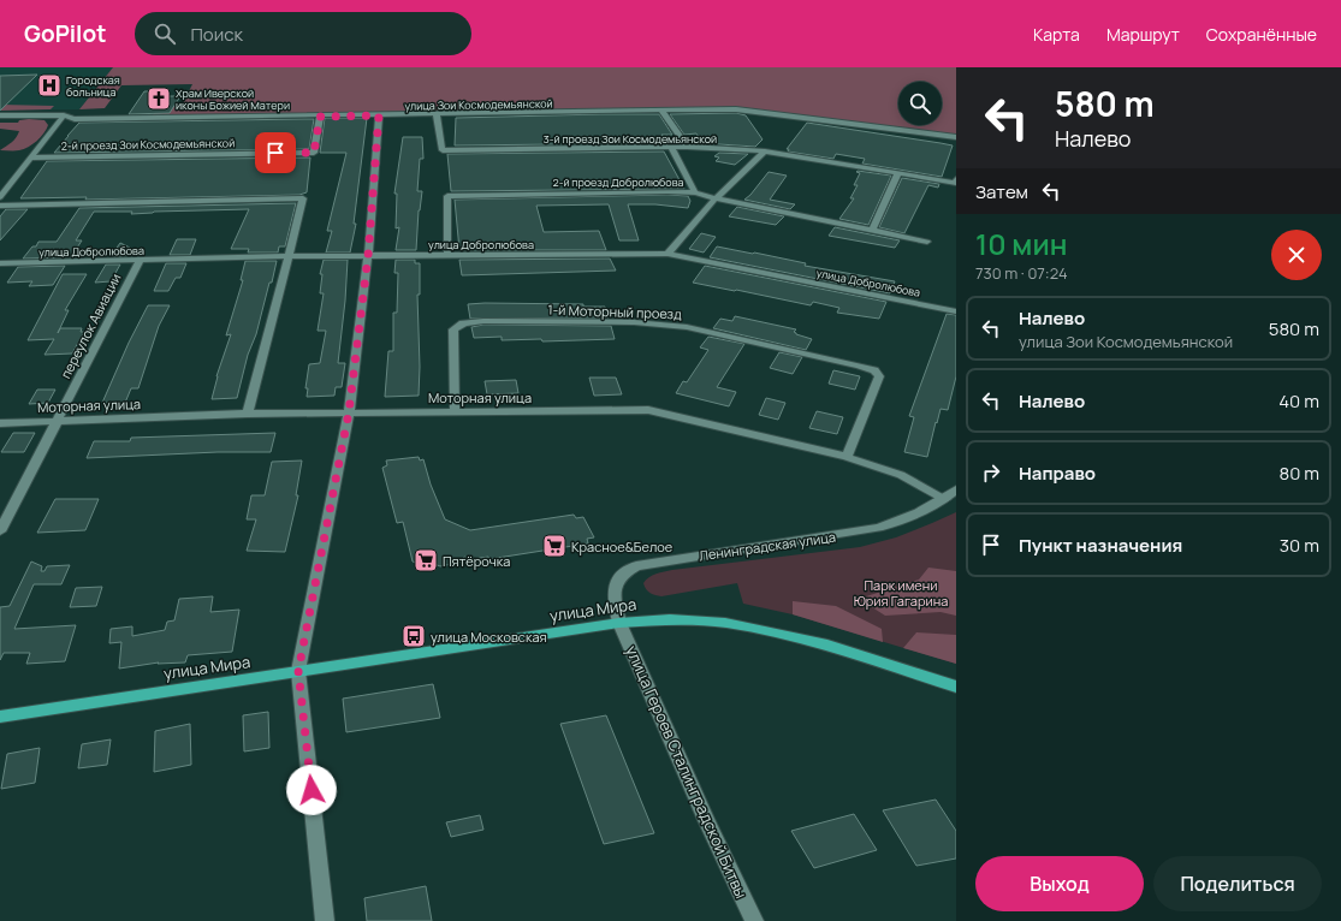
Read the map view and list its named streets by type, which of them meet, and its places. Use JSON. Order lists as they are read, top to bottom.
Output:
{
  "streets": {
    "main road": ["улица Мира"],
    "street": [
      "улица Зои Космодемьянской",
      "3-й проезд Зои Космодемьянской",
      "2-й проезд Зои Космодемьянской",
      "2-й проезд Добролюбова",
      "улица Добролюбова",
      "1-й Моторный проезд",
      "переулок Авиации",
      "Моторная улица",
      "Ленинградская улица",
      "улица Героев Сталинградской Битвы"
    ]
  },
  "crossings": [
    ["улица Зои Космодемьянской", "3-й проезд Зои Космодемьянской"],
    ["улица Зои Космодемьянской", "2-й проезд Зои Космодемьянской"],
    ["2-й проезд Добролюбова", "улица Добролюбова"],
    ["улица Добролюбова", "переулок Авиации"],
    ["1-й Моторный проезд", "Моторная улица"],
    ["переулок Авиации", "Моторная улица"],
    ["Моторная улица", "Ленинградская улица"],
    ["Ленинградская улица", "улица Мира"],
    ["Ленинградская улица", "улица Героев Сталинградской Битвы"],
    ["улица Мира", "улица Героев Сталинградской Битвы"]
  ],
  "parks": ["Парк имени Юрия Гагарина"],
  "places": {
    "hospital": ["Городская больница"],
    "church": ["Храм Иверской иконы Божией Матери"],
    "supermarket": ["Красное&Белое", "Пятёрочка"],
    "bus stop": ["улица Московская"]
  },
  "page": {
    "header": "GoPilot",
    "search": "Поиск",
    "nav": ["Карта", "Маршрут", "Сохранённые"],
    "turn": ["580 m", "Налево"],
    "then": "Затем",
    "heading": ["10 мин", "730 m · 07:24"],
    "list": [
      {
        "name": "Налево",
        "note": "улица Зои Космодемьянской",
        "value": "580 m"
      },
      {
        "name": "Налево",
        "value": "40 m"
      },
      {
        "name": "Направо",
        "value": "80 m"
      },
      {
        "name": "Пункт назначения",
        "value": "30 m"
      }
    ],
    "buttons": ["Выход", "Поделиться"]
  }
}
